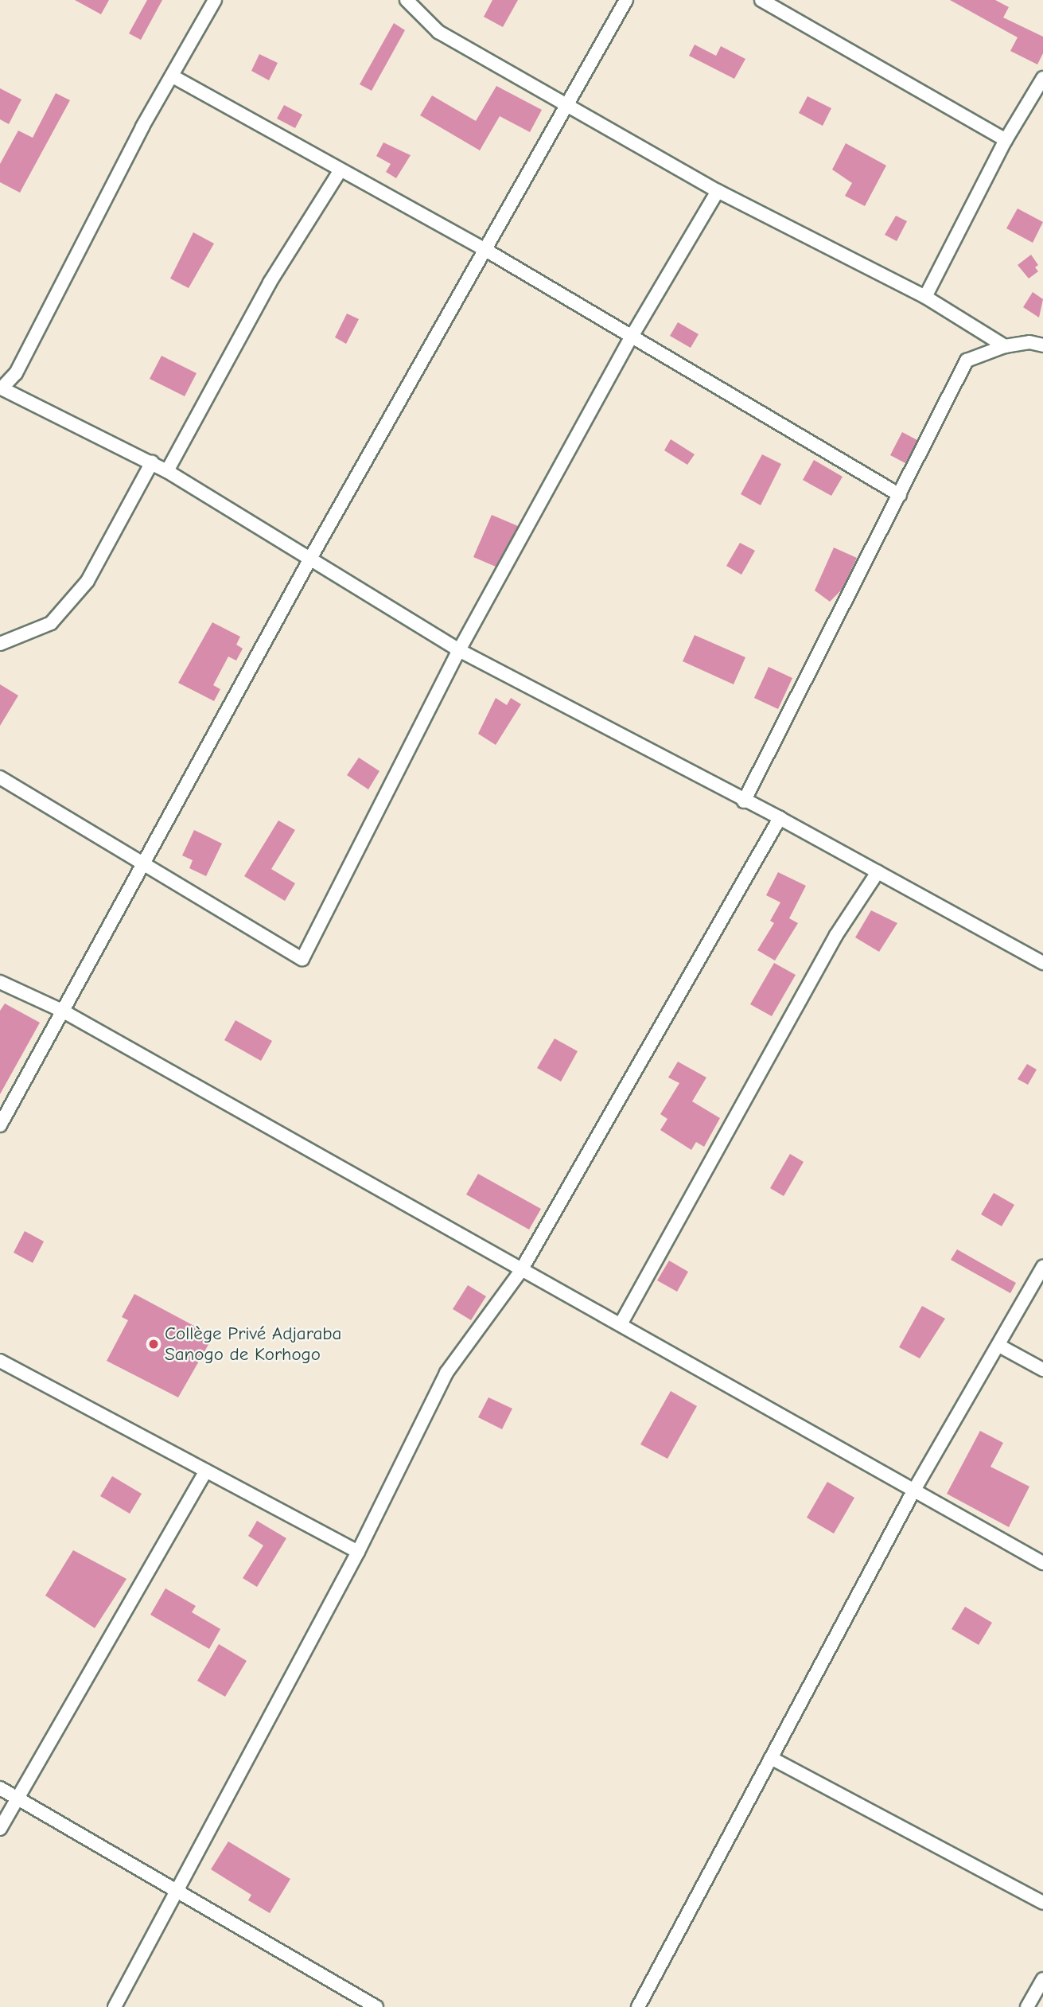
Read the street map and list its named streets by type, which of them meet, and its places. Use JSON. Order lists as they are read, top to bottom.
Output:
{
  "places": ["Collège Privé Adjaraba Sanogo de Korhogo"]
}
